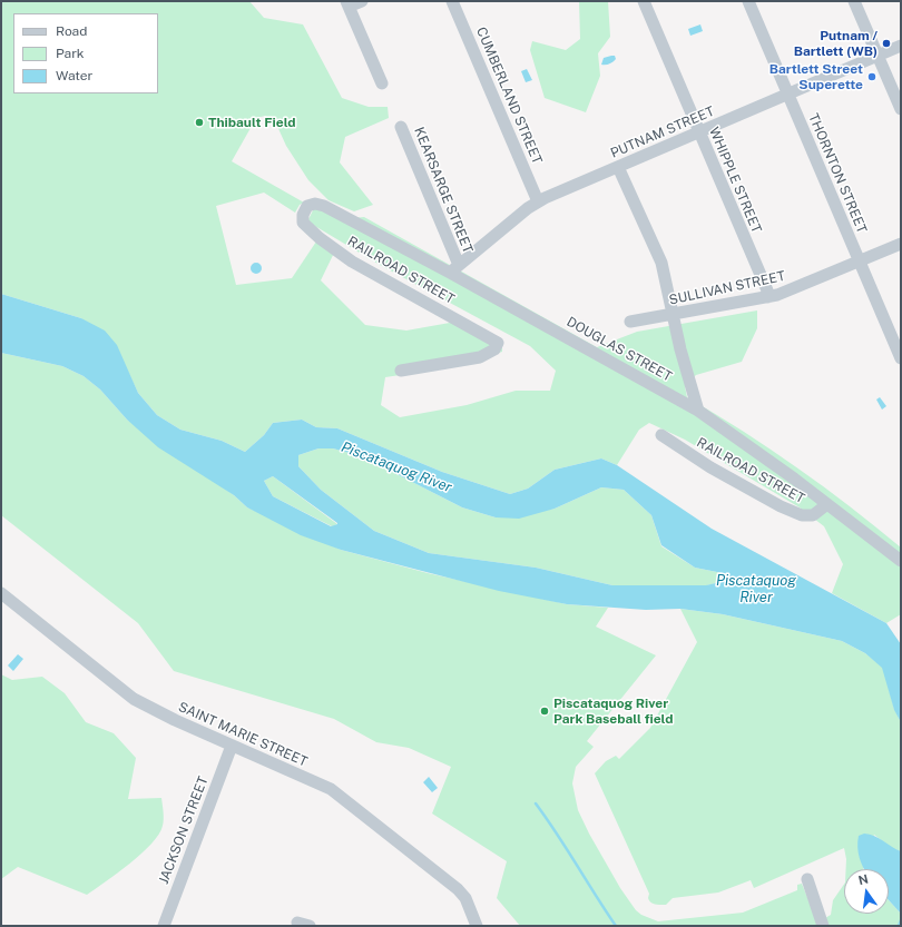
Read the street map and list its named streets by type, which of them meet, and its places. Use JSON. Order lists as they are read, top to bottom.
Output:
{
  "streets": {
    "street": [
      "CUMBERLAND STREET",
      "PUTNAM STREET",
      "THORNTON STREET",
      "WHIPPLE STREET",
      "KEARSARGE STREET",
      "RAILROAD STREET",
      "SULLIVAN STREET",
      "DOUGLAS STREET",
      "SAINT MARIE STREET",
      "JACKSON STREET"
    ]
  },
  "crossings": [
    ["CUMBERLAND STREET", "PUTNAM STREET"],
    ["PUTNAM STREET", "THORNTON STREET"],
    ["PUTNAM STREET", "WHIPPLE STREET"],
    ["PUTNAM STREET", "KEARSARGE STREET"],
    ["PUTNAM STREET", "DOUGLAS STREET"],
    ["THORNTON STREET", "SULLIVAN STREET"],
    ["WHIPPLE STREET", "SULLIVAN STREET"],
    ["KEARSARGE STREET", "DOUGLAS STREET"],
    ["RAILROAD STREET", "DOUGLAS STREET"],
    ["SAINT MARIE STREET", "JACKSON STREET"]
  ],
  "water": ["Piscataquog River"],
  "places": [
    "Putnam / Bartlett (WB)",
    "Bartlett Street Superette",
    "Thibault Field",
    "Piscataquog River Park Baseball field"
  ],
  "legend": ["Road", "Park", "Water"],
  "north": "top"
}
